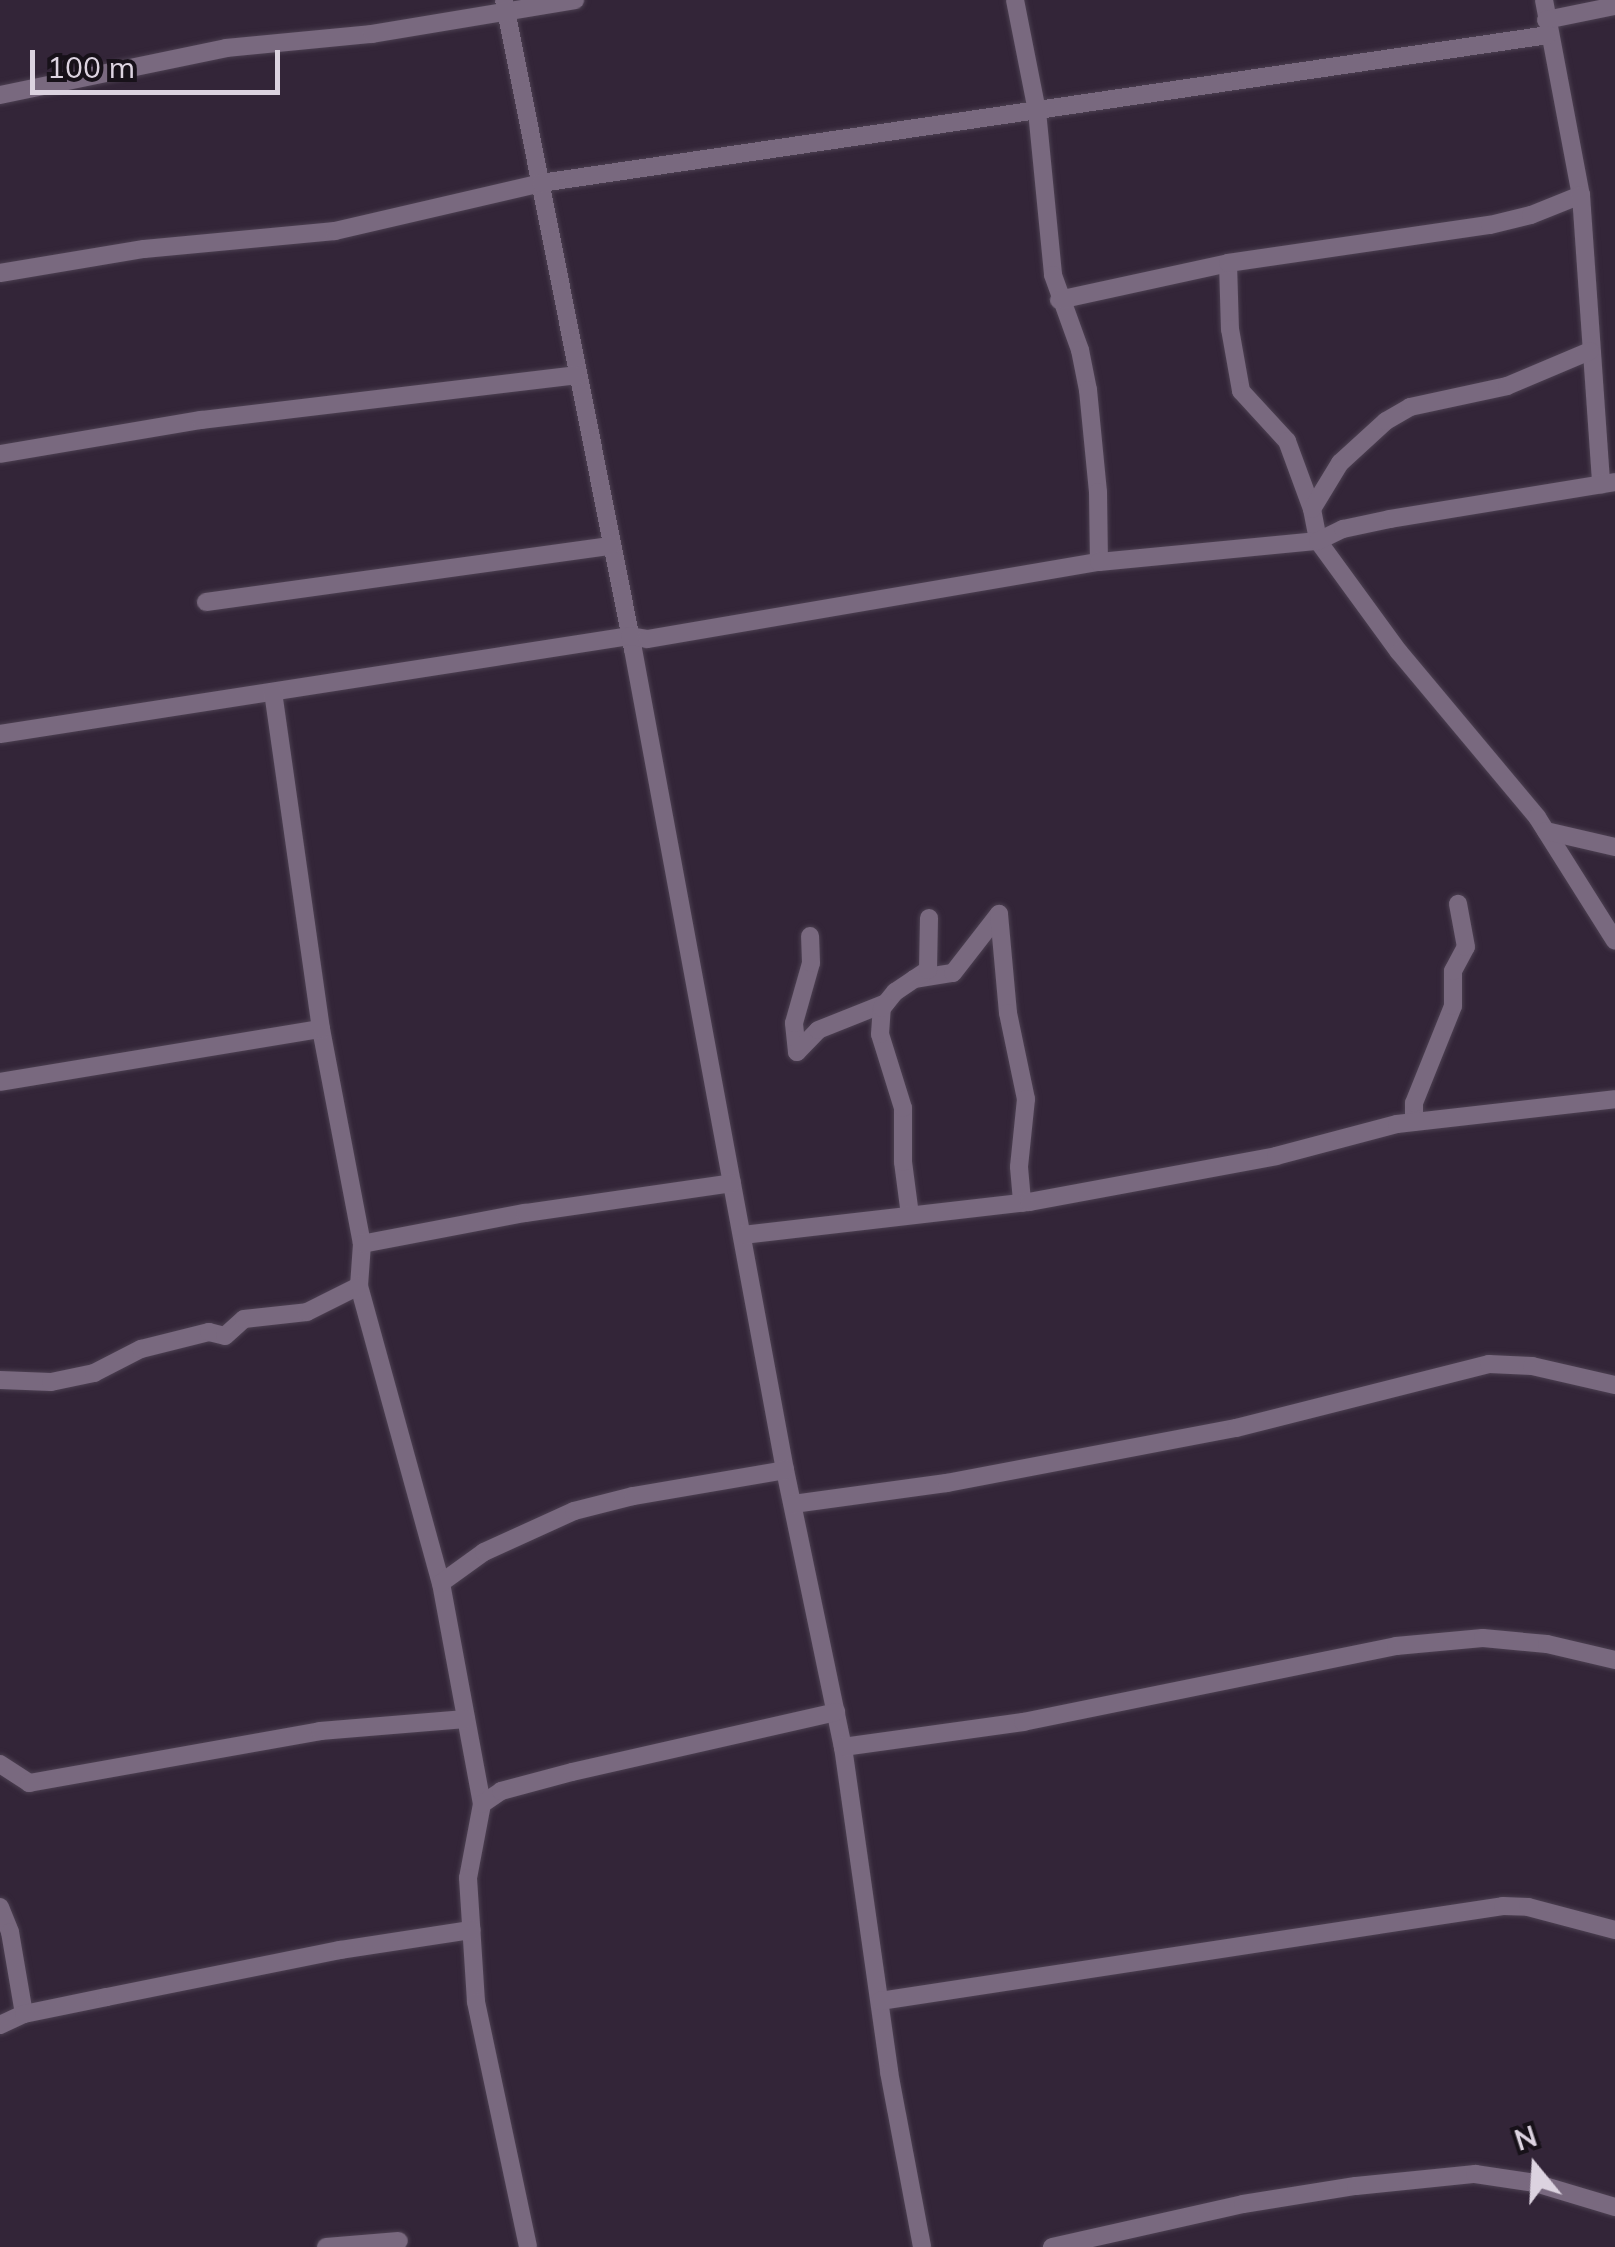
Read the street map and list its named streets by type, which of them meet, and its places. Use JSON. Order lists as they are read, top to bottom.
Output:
{
  "scale_bar": "100 m",
  "north": "top"
}
